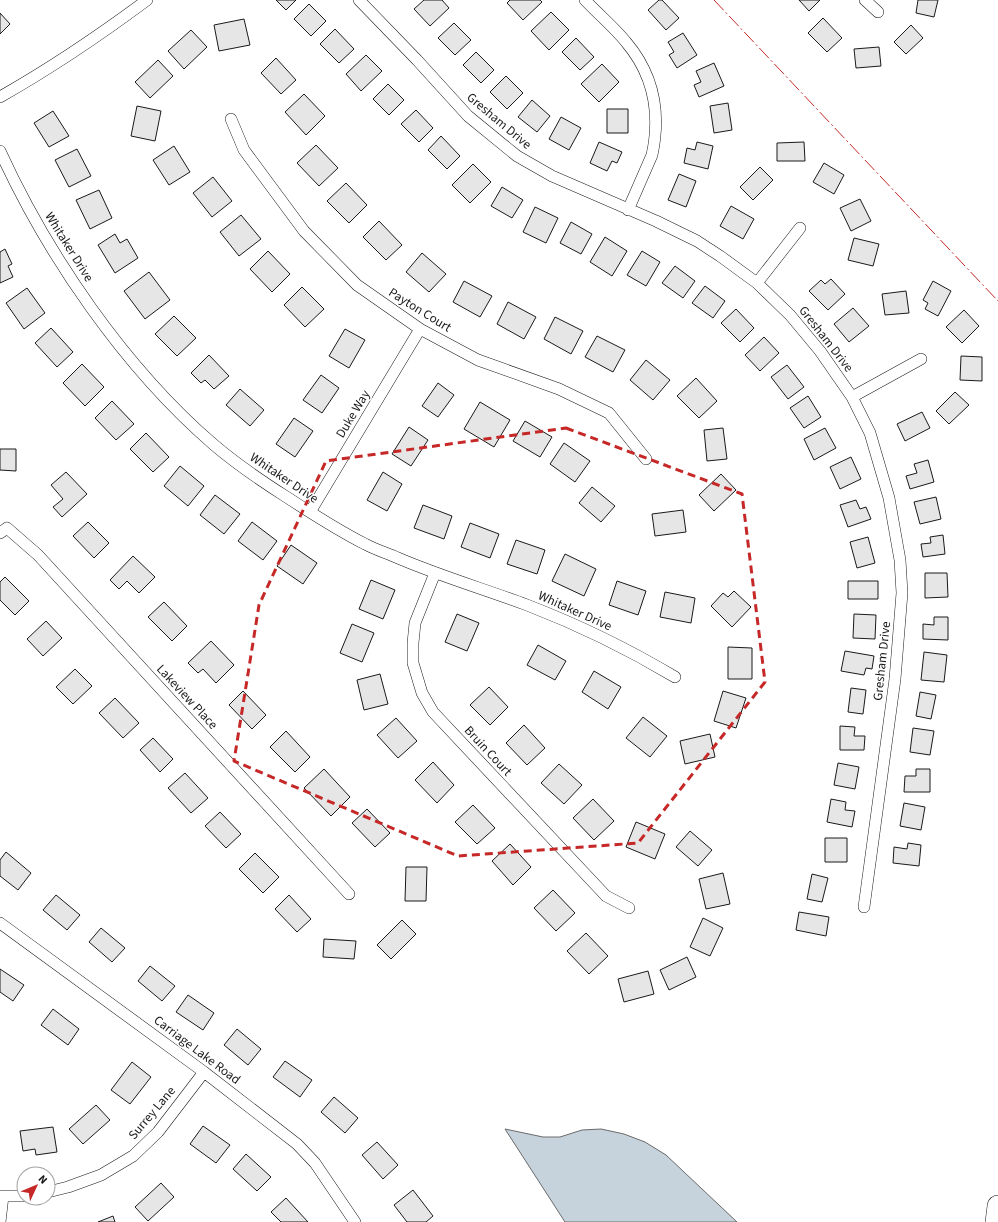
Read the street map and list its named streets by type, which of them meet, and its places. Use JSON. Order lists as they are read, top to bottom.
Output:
{
  "streets": {
    "street": [
      "Gresham Drive",
      "Whitaker Drive",
      "Payton Court",
      "Duke Way",
      "Lakeview Place",
      "Bruin Court",
      "Carriage Lake Road",
      "Surrey Lane"
    ]
  },
  "crossings": [
    ["Whitaker Drive", "Duke Way"],
    ["Whitaker Drive", "Bruin Court"],
    ["Payton Court", "Duke Way"],
    ["Carriage Lake Road", "Surrey Lane"]
  ],
  "north": "top right"
}
